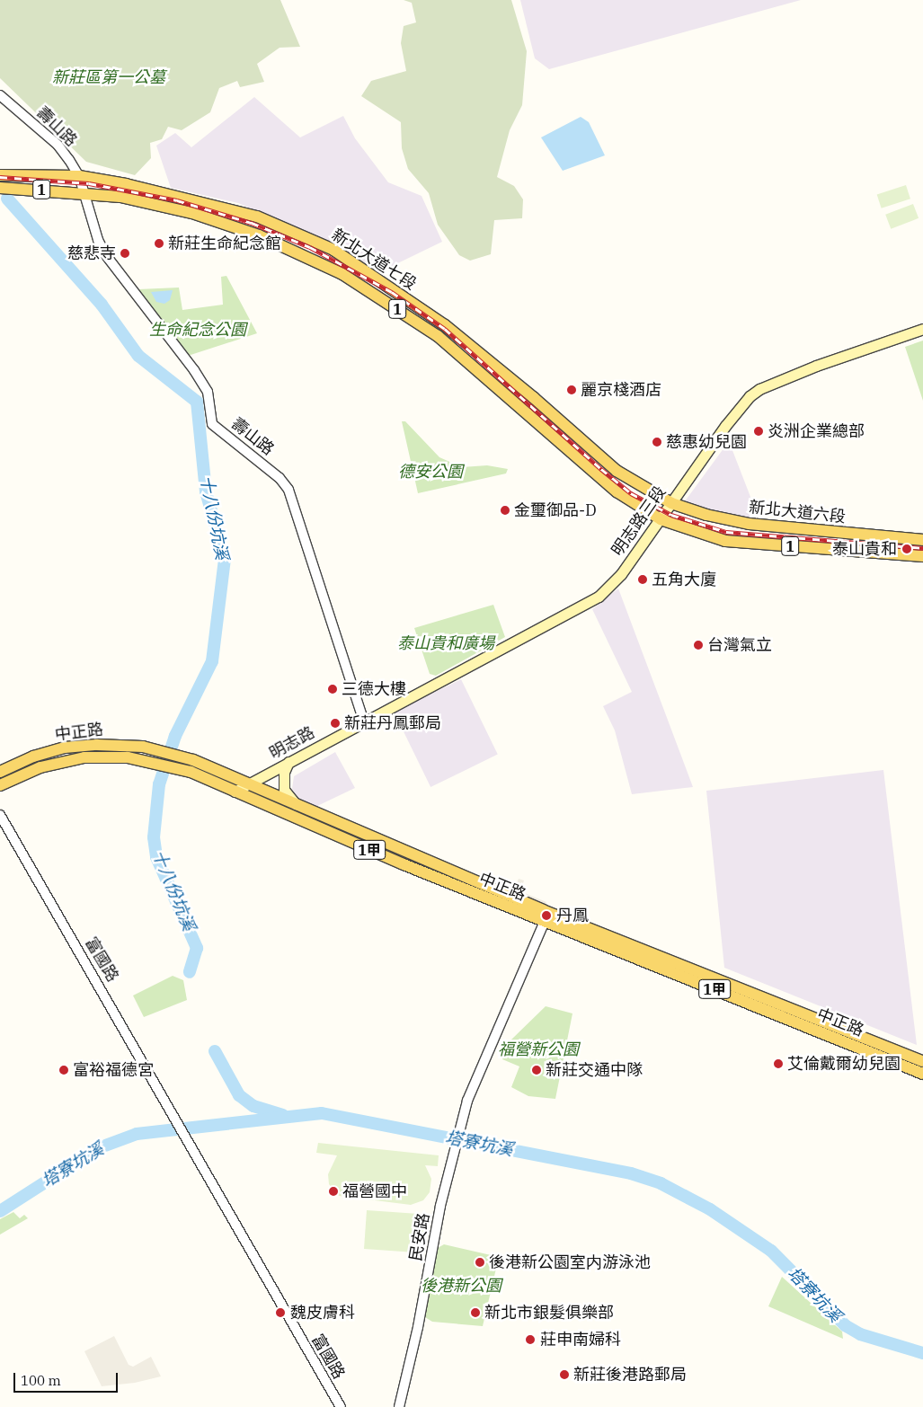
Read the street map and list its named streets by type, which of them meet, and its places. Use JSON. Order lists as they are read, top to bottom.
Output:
{
  "streets": {
    "main road": [
      "1",
      "新北大道七段",
      "新北大道六段",
      "明志路三段",
      "中正路",
      "明志路",
      "1甲"
    ],
    "street": ["壽山路", "富國路", "民安路"]
  },
  "crossings": [
    ["壽山路", "新北大道七段"],
    ["壽山路", "明志路三段"],
    ["壽山路", "明志路"],
    ["新北大道七段", "新北大道六段"],
    ["新北大道七段", "明志路三段"],
    ["新北大道六段", "明志路三段"],
    ["明志路三段", "明志路"],
    ["中正路", "明志路"],
    ["中正路", "民安路"]
  ],
  "water": ["十八份坑溪", "塔寮坑溪"],
  "parks": [
    "新莊區第一公墓",
    "生命紀念公園",
    "德安公園",
    "泰山貴和廣場",
    "福營新公園",
    "後港新公園"
  ],
  "places": [
    "新莊生命紀念館",
    "慈悲寺",
    "麗京棧酒店",
    "炎洲企業總部",
    "慈惠幼兒園",
    "金璽御品-D",
    "泰山貴和",
    "五角大廈",
    "台灣氣立",
    "三德大樓",
    "新莊丹鳳郵局",
    "丹鳳",
    "艾倫戴爾幼兒園",
    "富裕福德宮",
    "新莊交通中隊",
    "福營國中",
    "後港新公園室内游泳池",
    "魏皮膚科",
    "新北市銀髮俱樂部",
    "莊申南婦科",
    "新莊後港路郵局"
  ],
  "scale_bar": "100 m"
}
